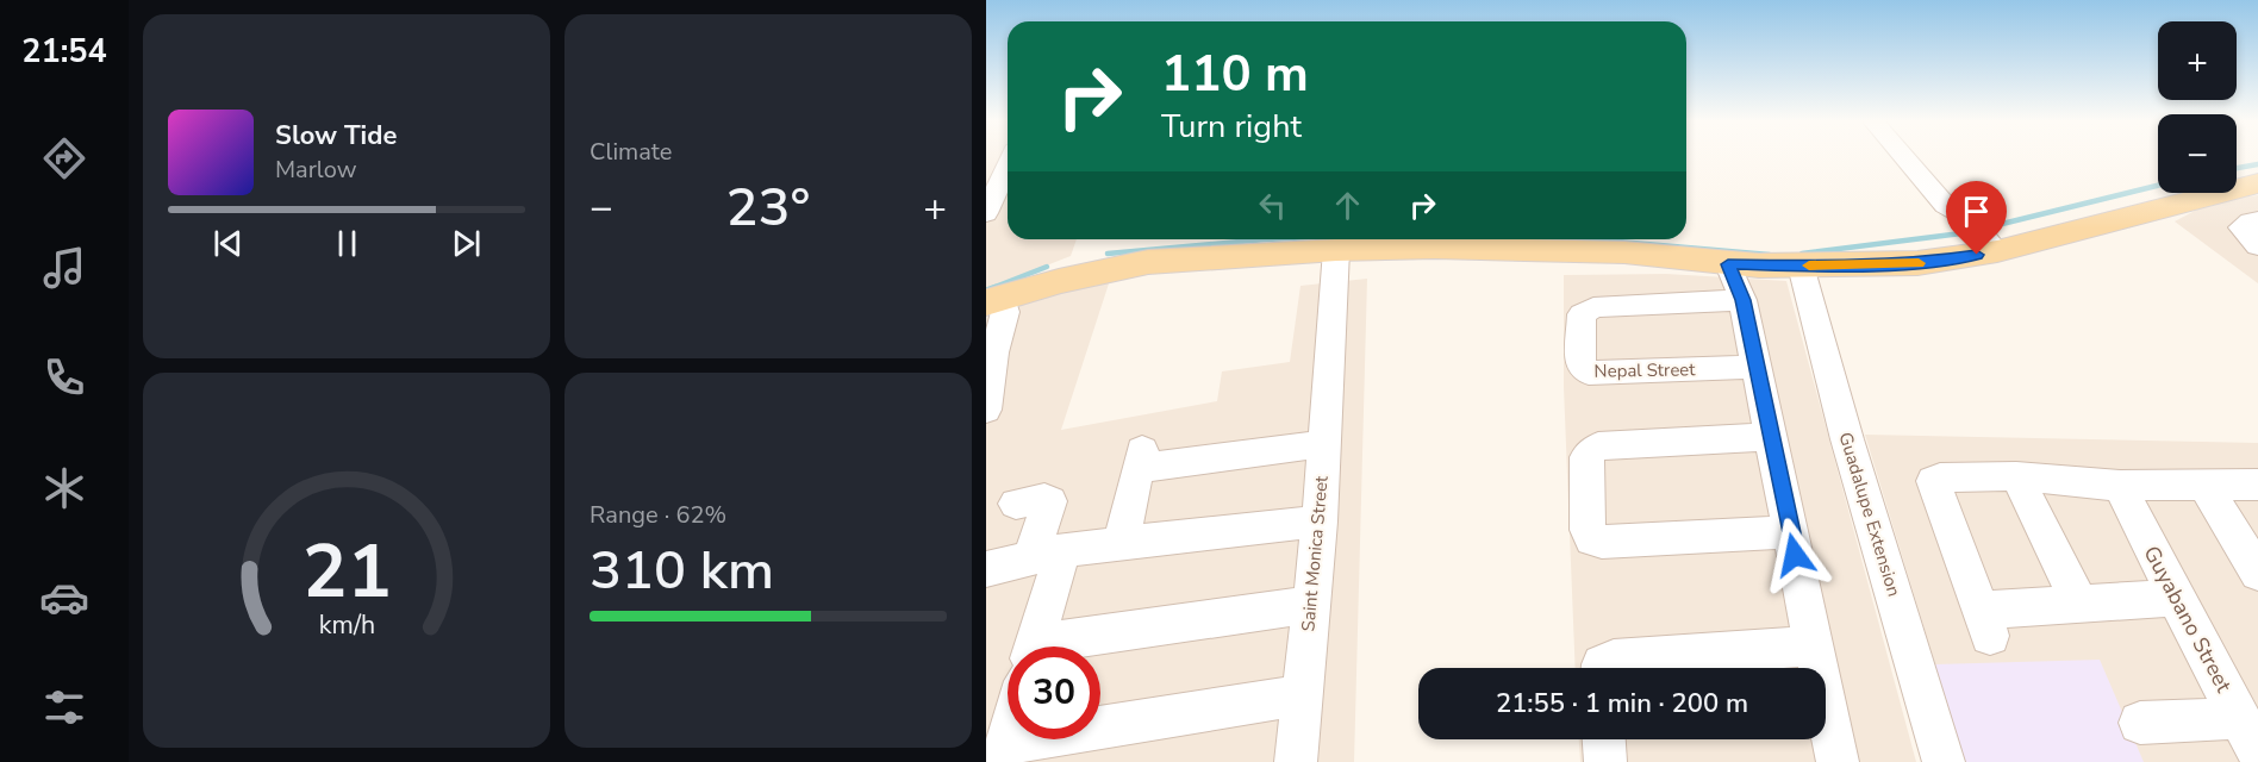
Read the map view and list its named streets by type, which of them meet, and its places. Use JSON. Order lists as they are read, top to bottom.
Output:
{
  "streets": {
    "street": [
      "Nepal Street",
      "Guadalupe Extension",
      "Saint Monica Street",
      "Guyabano Street"
    ]
  },
  "page": {
    "tabs": "21:54",
    "tile": [
      "Climate",
      ["Range · 62%", "310 km"]
    ],
    "map_buttons": ["+", "−"],
    "turn": ["110 m", "Turn right"],
    "song": ["Slow Tide", "Marlow"],
    "heat": ["−", "23°", "+"],
    "limit": "30",
    "trip": "21:55 · 1 min · 200 m",
    "gauge": ["21", "km/h"]
  }
}
